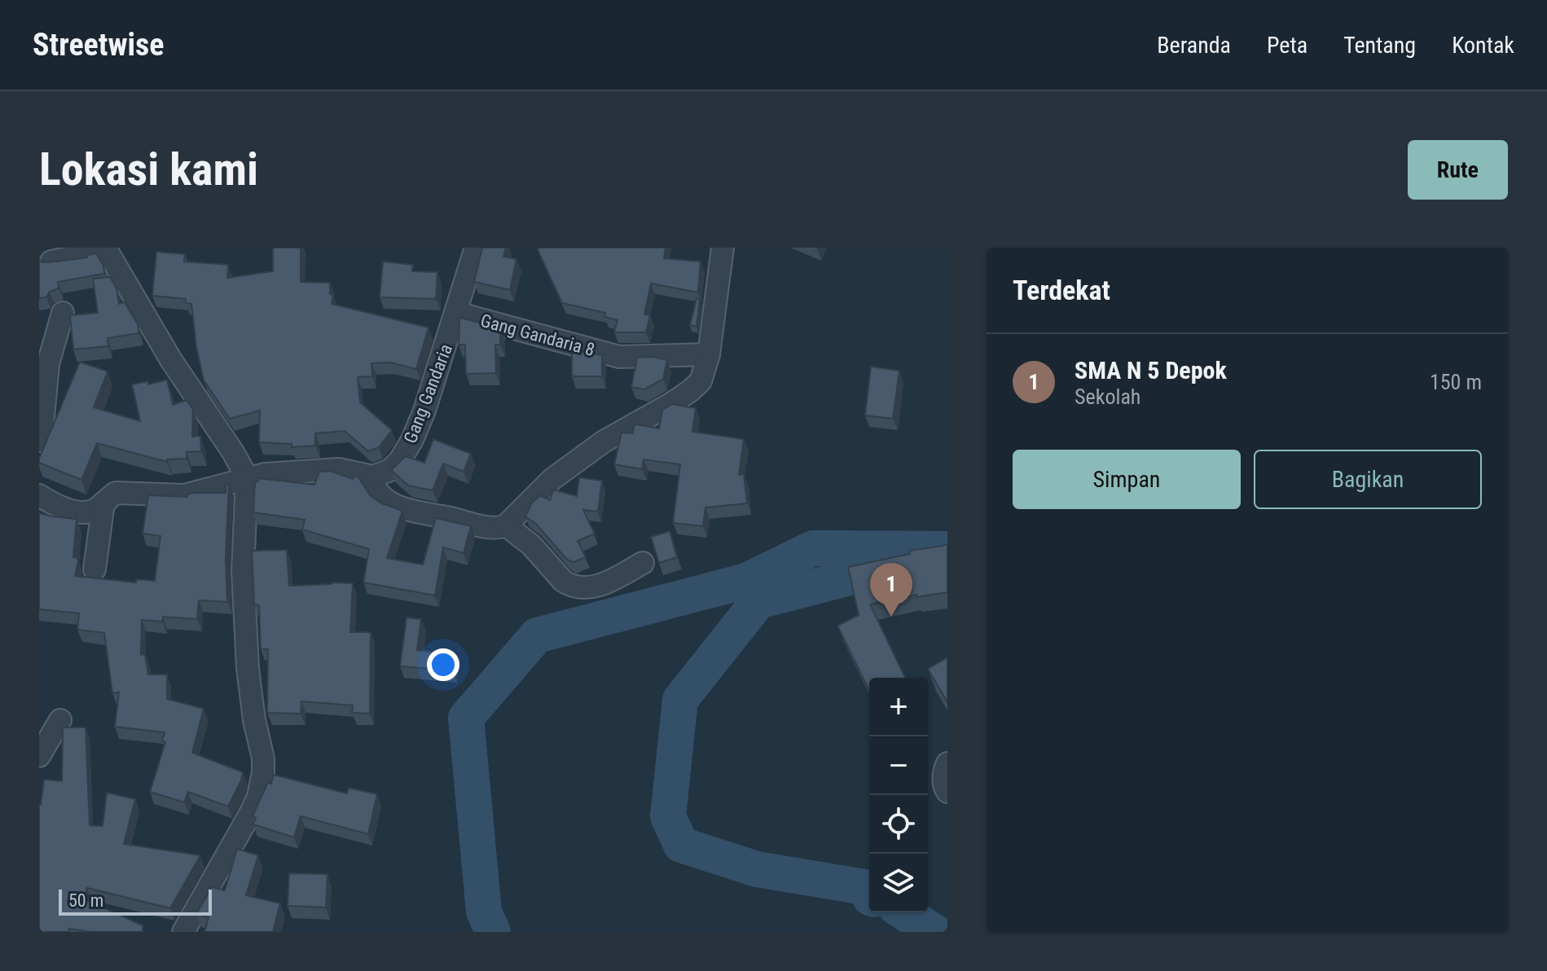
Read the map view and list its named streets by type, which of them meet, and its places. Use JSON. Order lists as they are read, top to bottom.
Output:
{
  "streets": {
    "street": ["Gang Gandaria 8", "Gang Gandaria"]
  },
  "crossings": [
    ["Gang Gandaria 8", "Gang Gandaria"]
  ],
  "scale_bar": "50 m",
  "page": {
    "header": "Streetwise",
    "nav": [
      "Beranda",
      "Peta",
      "Tentang",
      "Kontak"
    ],
    "buttons": [
      "Rute",
      ["Simpan", "Bagikan"]
    ],
    "title": "Lokasi kami",
    "heading": "Terdekat",
    "list": [
      {
        "mark": "1",
        "name": "SMA N 5 Depok",
        "note": "Sekolah",
        "value": "150 m"
      }
    ],
    "pins": "1",
    "map_buttons": ["+", "−"],
    "scale": "50 m"
  }
}
